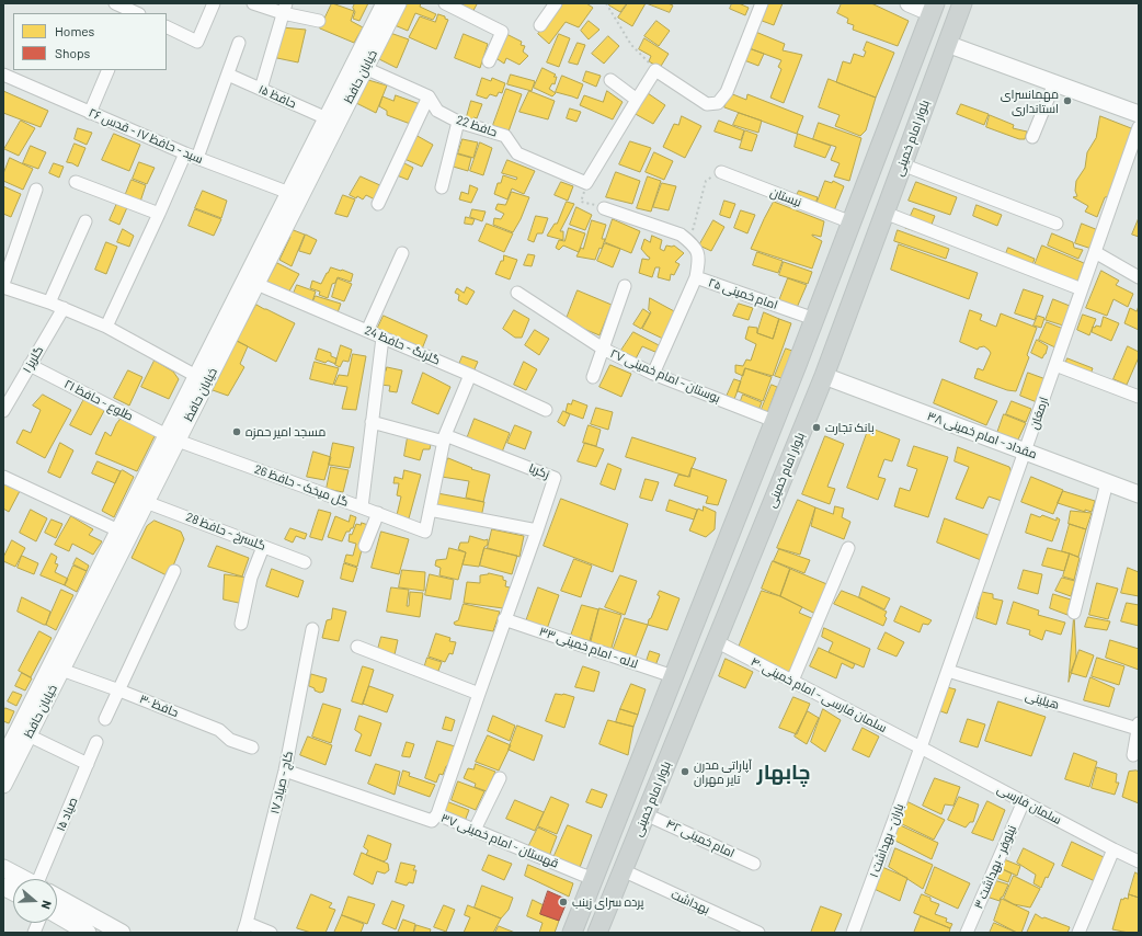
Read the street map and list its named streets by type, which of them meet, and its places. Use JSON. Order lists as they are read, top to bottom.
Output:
{
  "streets": {
    "main road": ["خیابان حافظ", "بلوار امام خمینی", "مقداد - امام خمینی ۳۸"],
    "street": [
      "حافظ ۱۵",
      "حافظ 22",
      "سید - حافظ ۱۷ - قدس ۲۶",
      "نیستان",
      "امام خمینی ۲۵",
      "گلرنگ - حافظ 24",
      "گلریز ۱",
      "بوستان - امام خمینی ۲۷",
      "طلوع - حافظ ۲۱",
      "ارمغان",
      "زکریا",
      "گل میخک - حافظ 26",
      "گلسرخ - حافظ 28",
      "لاله - امام خمینی ۳۳",
      "سلمان فارسی - امام خمینی ۴۰",
      "هیلینی",
      "حافظ ۳۰",
      "کاج - صیاد ۱۷",
      "سلمان فارسی",
      "صیاد ۱۵",
      "امام خمینی ۴۲",
      "قهستان - امام خمینی ۳۷",
      "باران - بهداشت ۱",
      "نیلوفر - بهداشت ۳",
      "بهداشت"
    ]
  },
  "crossings": [
    ["خیابان حافظ", "حافظ ۱۵"],
    ["خیابان حافظ", "حافظ 22"],
    ["خیابان حافظ", "سید - حافظ ۱۷ - قدس ۲۶"],
    ["خیابان حافظ", "گلرنگ - حافظ 24"],
    ["خیابان حافظ", "طلوع - حافظ ۲۱"],
    ["خیابان حافظ", "گل میخک - حافظ 26"],
    ["خیابان حافظ", "گلسرخ - حافظ 28"],
    ["خیابان حافظ", "حافظ ۳۰"],
    ["بلوار امام خمینی", "مقداد - امام خمینی ۳۸"],
    ["بلوار امام خمینی", "سلمان فارسی - امام خمینی ۴۰"],
    ["بلوار امام خمینی", "امام خمینی ۴۲"],
    ["بلوار امام خمینی", "بهداشت"],
    ["گلریز ۱", "طلوع - حافظ ۲۱"],
    ["طلوع - حافظ ۲۱", "گل میخک - حافظ 26"],
    ["ارمغان", "مقداد - امام خمینی ۳۸"],
    ["ارمغان", "سلمان فارسی - امام خمینی ۴۰"],
    ["ارمغان", "هیلینی"],
    ["ارمغان", "سلمان فارسی"],
    ["ارمغان", "باران - بهداشت ۱"],
    ["زکریا", "لاله - امام خمینی ۳۳"],
    ["زکریا", "قهستان - امام خمینی ۳۷"],
    ["سلمان فارسی - امام خمینی ۴۰", "سلمان فارسی"],
    ["سلمان فارسی - امام خمینی ۴۰", "باران - بهداشت ۱"],
    ["کاج - صیاد ۱۷", "قهستان - امام خمینی ۳۷"],
    ["سلمان فارسی", "باران - بهداشت ۱"],
    ["سلمان فارسی", "نیلوفر - بهداشت ۳"]
  ],
  "districts": ["چابهار"],
  "places": [
    "مهمانسرای استانداری",
    "بانک تجارت",
    "مسجد امیر حمزه",
    "آپاراتی مدرن تایر مهران",
    "پرده سرای زینب"
  ],
  "legend": ["Homes", "Shops"],
  "north": "right"
}
